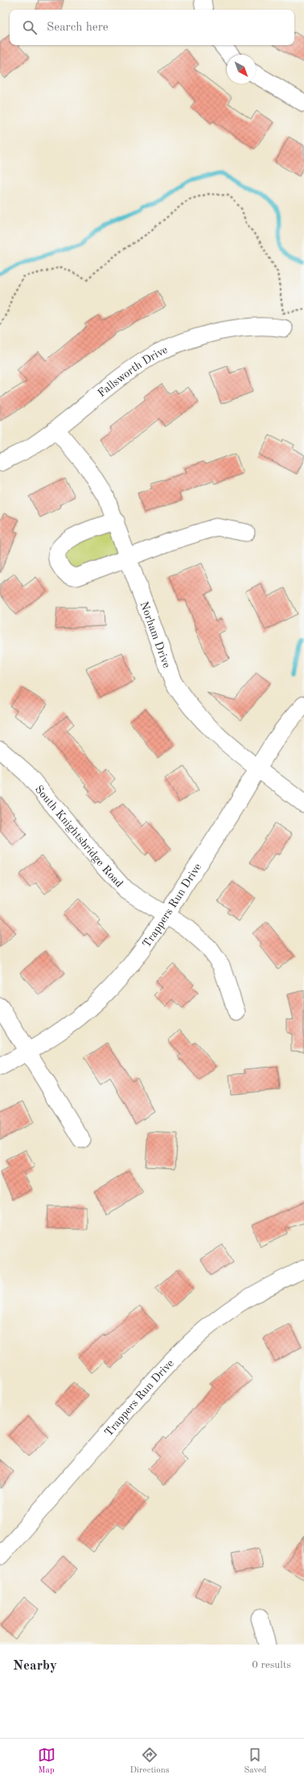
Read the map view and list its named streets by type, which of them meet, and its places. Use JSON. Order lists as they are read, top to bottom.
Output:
{
  "streets": {
    "street": [
      "Fallsworth Drive",
      "Norham Drive",
      "South Knightsbridge Road",
      "Trappers Run Drive"
    ]
  },
  "crossings": [
    ["Fallsworth Drive", "Norham Drive"],
    ["Norham Drive", "Trappers Run Drive"],
    ["South Knightsbridge Road", "Trappers Run Drive"]
  ],
  "north": "bottom right",
  "page": {
    "search": "Search here",
    "heading": ["Nearby", "0 results"],
    "nav": ["Map", "Directions", "Saved"]
  }
}
